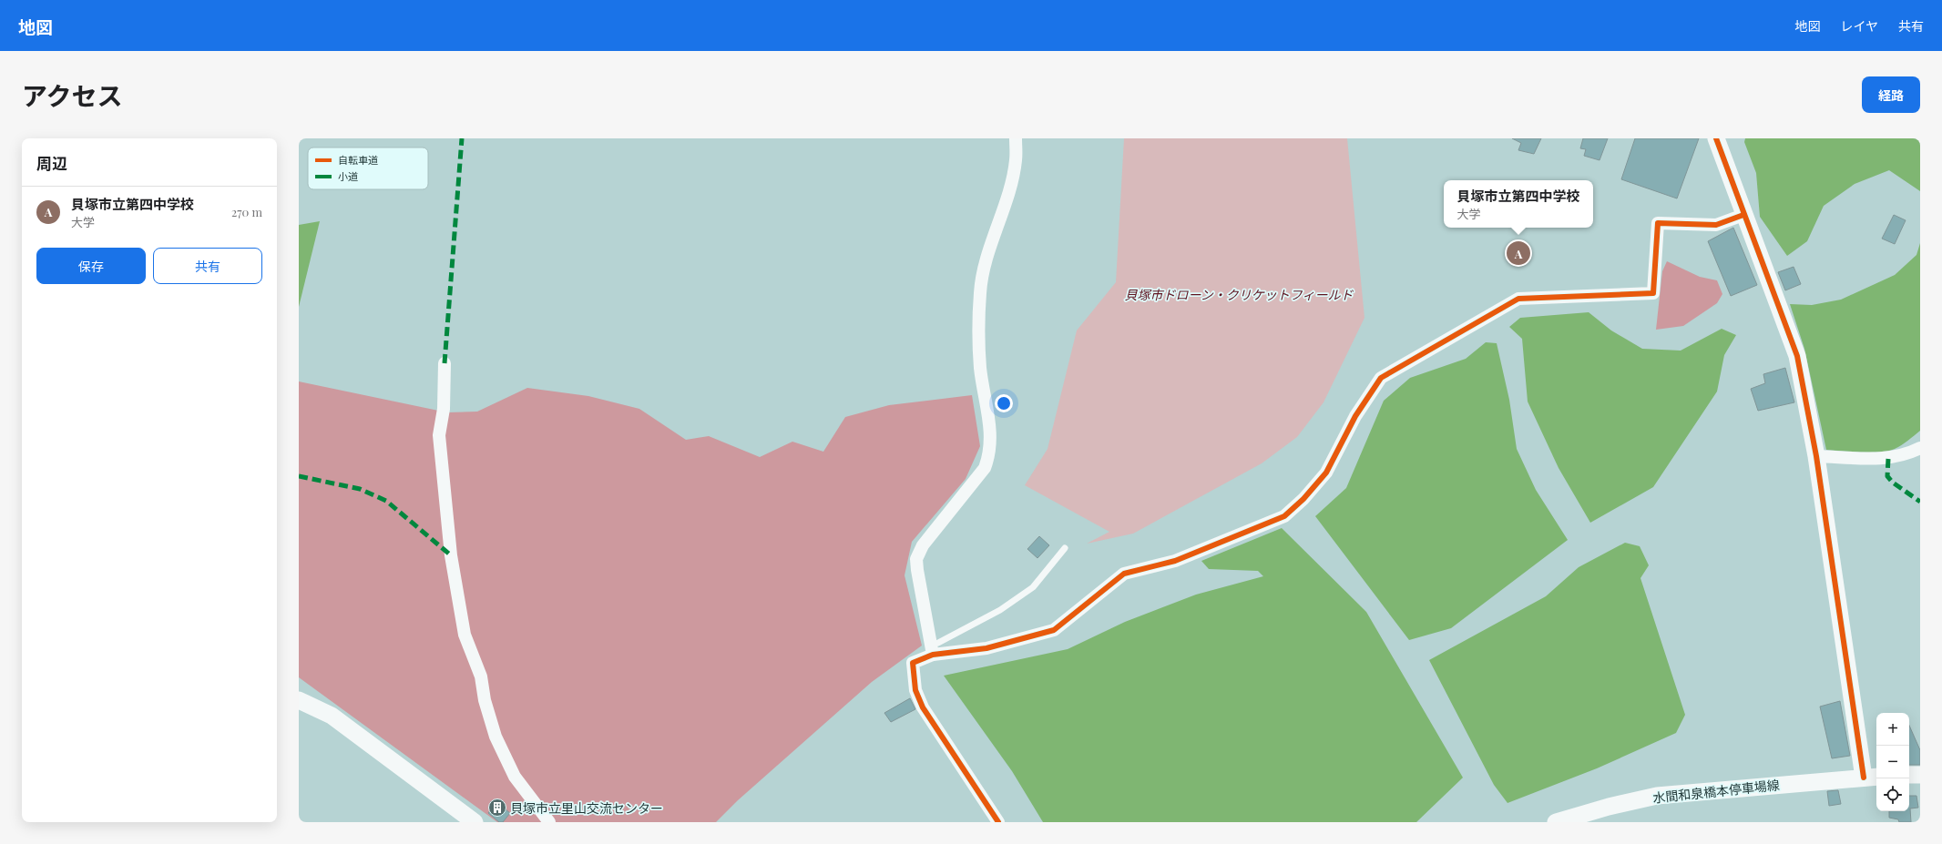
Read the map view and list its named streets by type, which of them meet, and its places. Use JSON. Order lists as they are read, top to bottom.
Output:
{
  "streets": {
    "street": ["水間和泉橋本停車場線"]
  },
  "parks": ["貝塚市ドローン・クリケットフィールド"],
  "places": {
    "building": ["貝塚市立里山交流センター"]
  },
  "legend": ["自転車道", "小道"],
  "page": {
    "header": "地図",
    "nav": ["地図", "レイヤ", "共有"],
    "title": "アクセス",
    "buttons": [
      "経路",
      ["保存", "共有"]
    ],
    "heading": "周辺",
    "popup": ["貝塚市立第四中学校", "大学"],
    "list": [
      {
        "mark": "A",
        "name": "貝塚市立第四中学校",
        "note": "大学",
        "value": "270 m"
      }
    ],
    "pins": "A",
    "map_buttons": ["+", "−"]
  }
}
